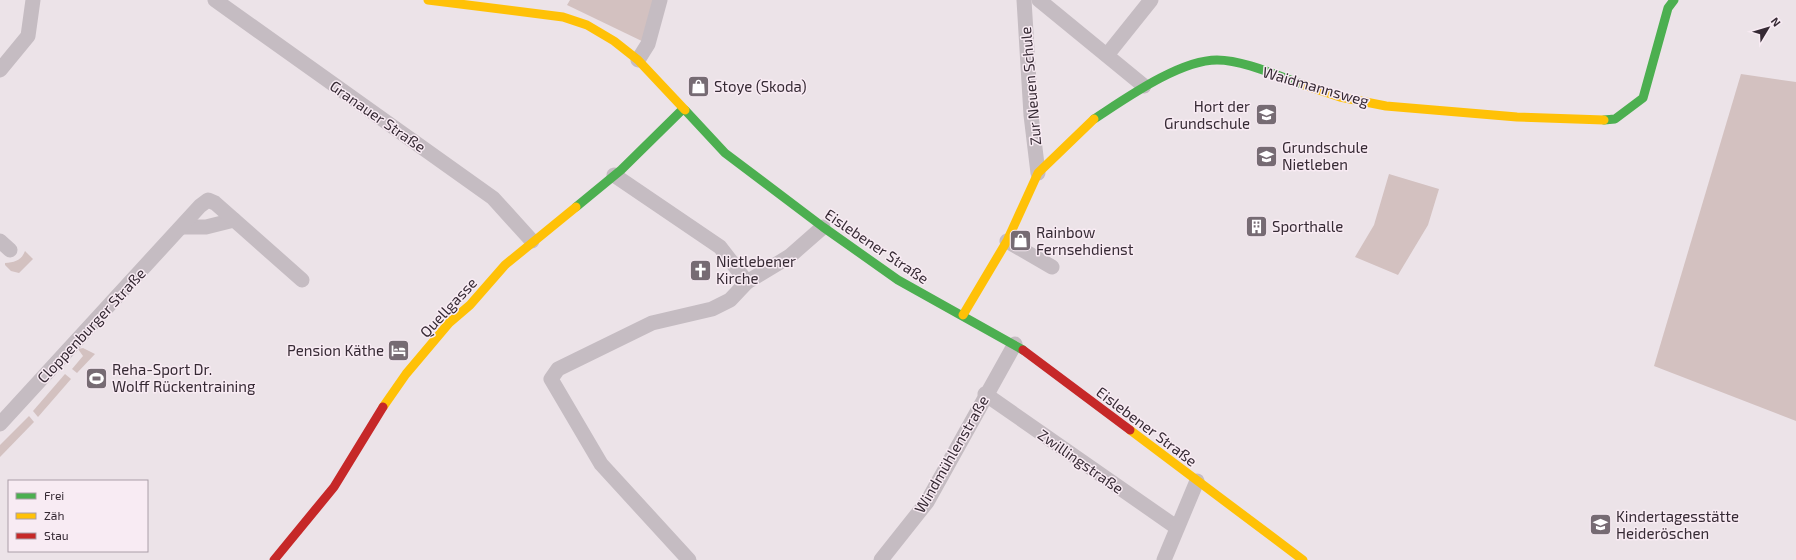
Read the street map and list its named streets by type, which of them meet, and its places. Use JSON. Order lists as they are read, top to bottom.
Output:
{
  "streets": {
    "street": [
      "Zur Neuen Schule",
      "Waidmannsweg",
      "Granauer Straße",
      "Eislebener Straße",
      "Quellgasse",
      "Cloppenburger Straße",
      "Windmühlenstraße",
      "Zwillingstraße"
    ]
  },
  "crossings": [
    ["Zur Neuen Schule", "Waidmannsweg"],
    ["Waidmannsweg", "Eislebener Straße"],
    ["Granauer Straße", "Quellgasse"],
    ["Eislebener Straße", "Quellgasse"],
    ["Eislebener Straße", "Windmühlenstraße"],
    ["Windmühlenstraße", "Zwillingstraße"]
  ],
  "places": {
    "shop": ["Stoye (Skoda)", "Rainbow Fernsehdienst"],
    "school or university": ["Hort der Grundschule", "Grundschule Nietleben", "Kindertagesstätte Heideröschen"],
    "building": ["Sporthalle"],
    "church": ["Nietlebener Kirche"],
    "hotel": ["Pension Käthe"],
    "sports": ["Reha-Sport Dr. Wolff Rückentraining"]
  },
  "legend": ["Frei", "Zäh", "Stau"],
  "north": "top right"
}
